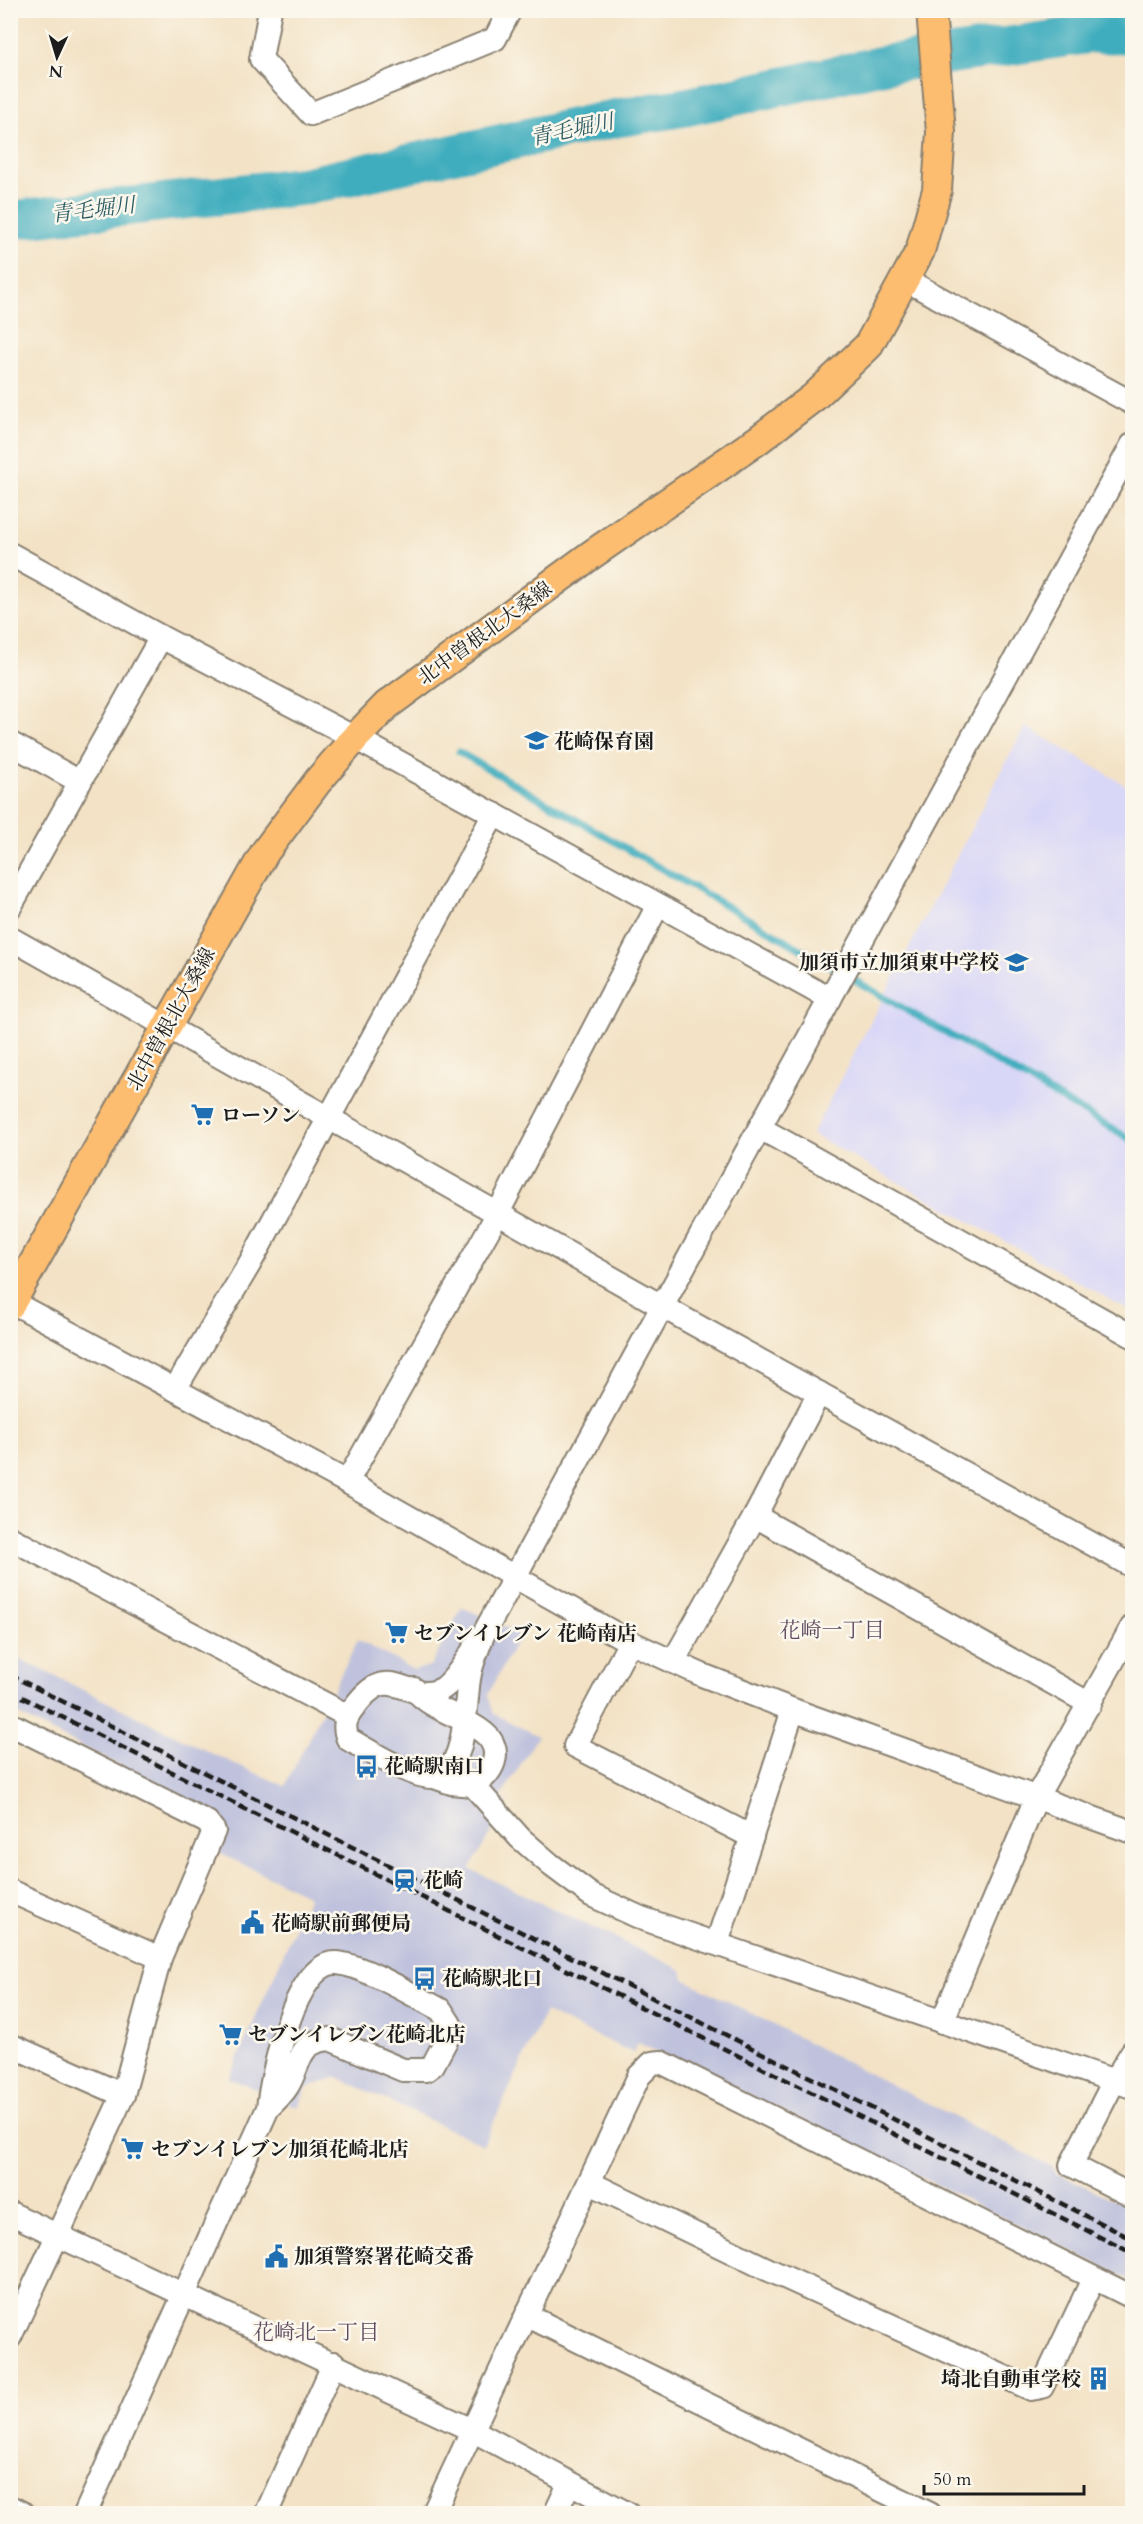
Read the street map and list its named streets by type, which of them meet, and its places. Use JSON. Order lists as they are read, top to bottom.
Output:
{
  "streets": {
    "main road": ["北中曽根北大桑線"]
  },
  "districts": ["花崎一丁目", "花崎北一丁目"],
  "water": ["青毛堀川"],
  "places": {
    "school or university": ["花崎保育園", "加須市立加須東中学校"],
    "supermarket": [
      "ローソン",
      "セブンイレブン 花崎南店",
      "セブンイレブン花崎北店",
      "セブンイレブン加須花崎北店"
    ],
    "bus stop": ["花崎駅南口", "花崎駅北口"],
    "station": ["花崎"],
    "public building": ["花崎駅前郵便局", "加須警察署花崎交番"],
    "building": ["埼北自動車学校"]
  },
  "scale_bar": "50 m",
  "north": "bottom"
}
